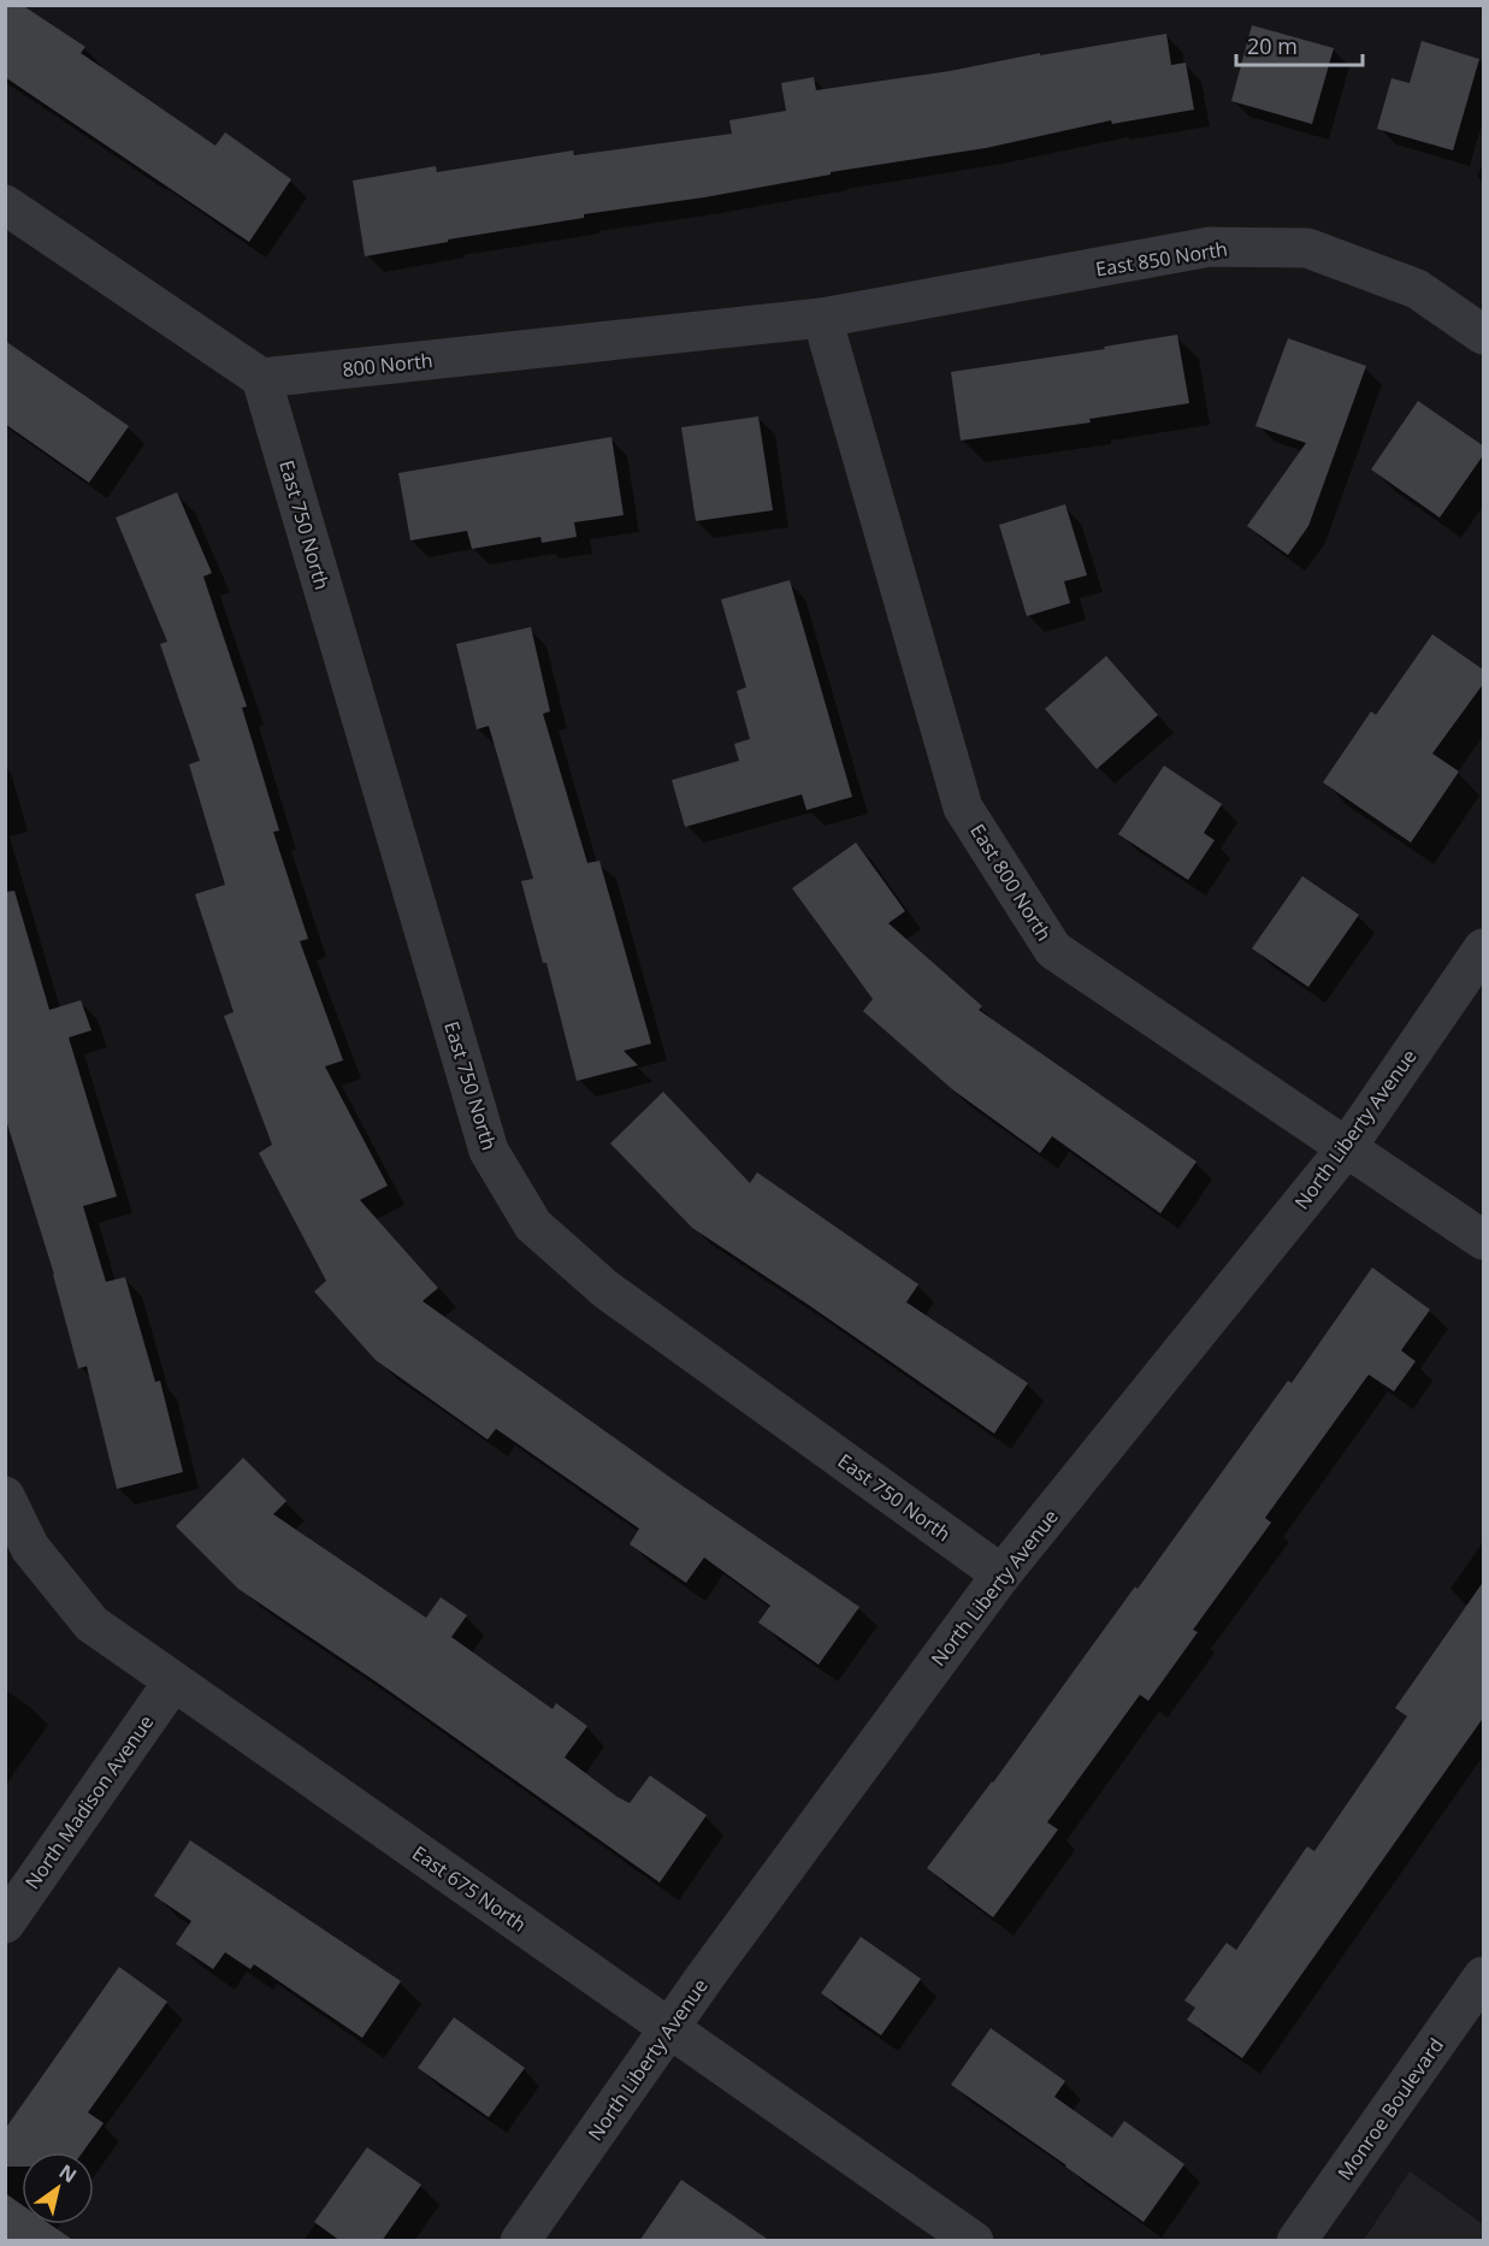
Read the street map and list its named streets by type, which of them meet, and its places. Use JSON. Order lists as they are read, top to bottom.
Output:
{
  "streets": {
    "street": [
      "East 850 North",
      "800 North",
      "East 750 North",
      "East 800 North",
      "North Liberty Avenue",
      "North Madison Avenue",
      "East 675 North",
      "Monroe Boulevard"
    ]
  },
  "crossings": [
    ["East 850 North", "800 North"],
    ["East 850 North", "East 800 North"],
    ["800 North", "East 750 North"],
    ["800 North", "East 800 North"],
    ["East 750 North", "North Liberty Avenue"],
    ["East 800 North", "North Liberty Avenue"],
    ["North Liberty Avenue", "East 675 North"],
    ["North Madison Avenue", "East 675 North"]
  ],
  "scale_bar": "20 m",
  "north": "top right"
}
